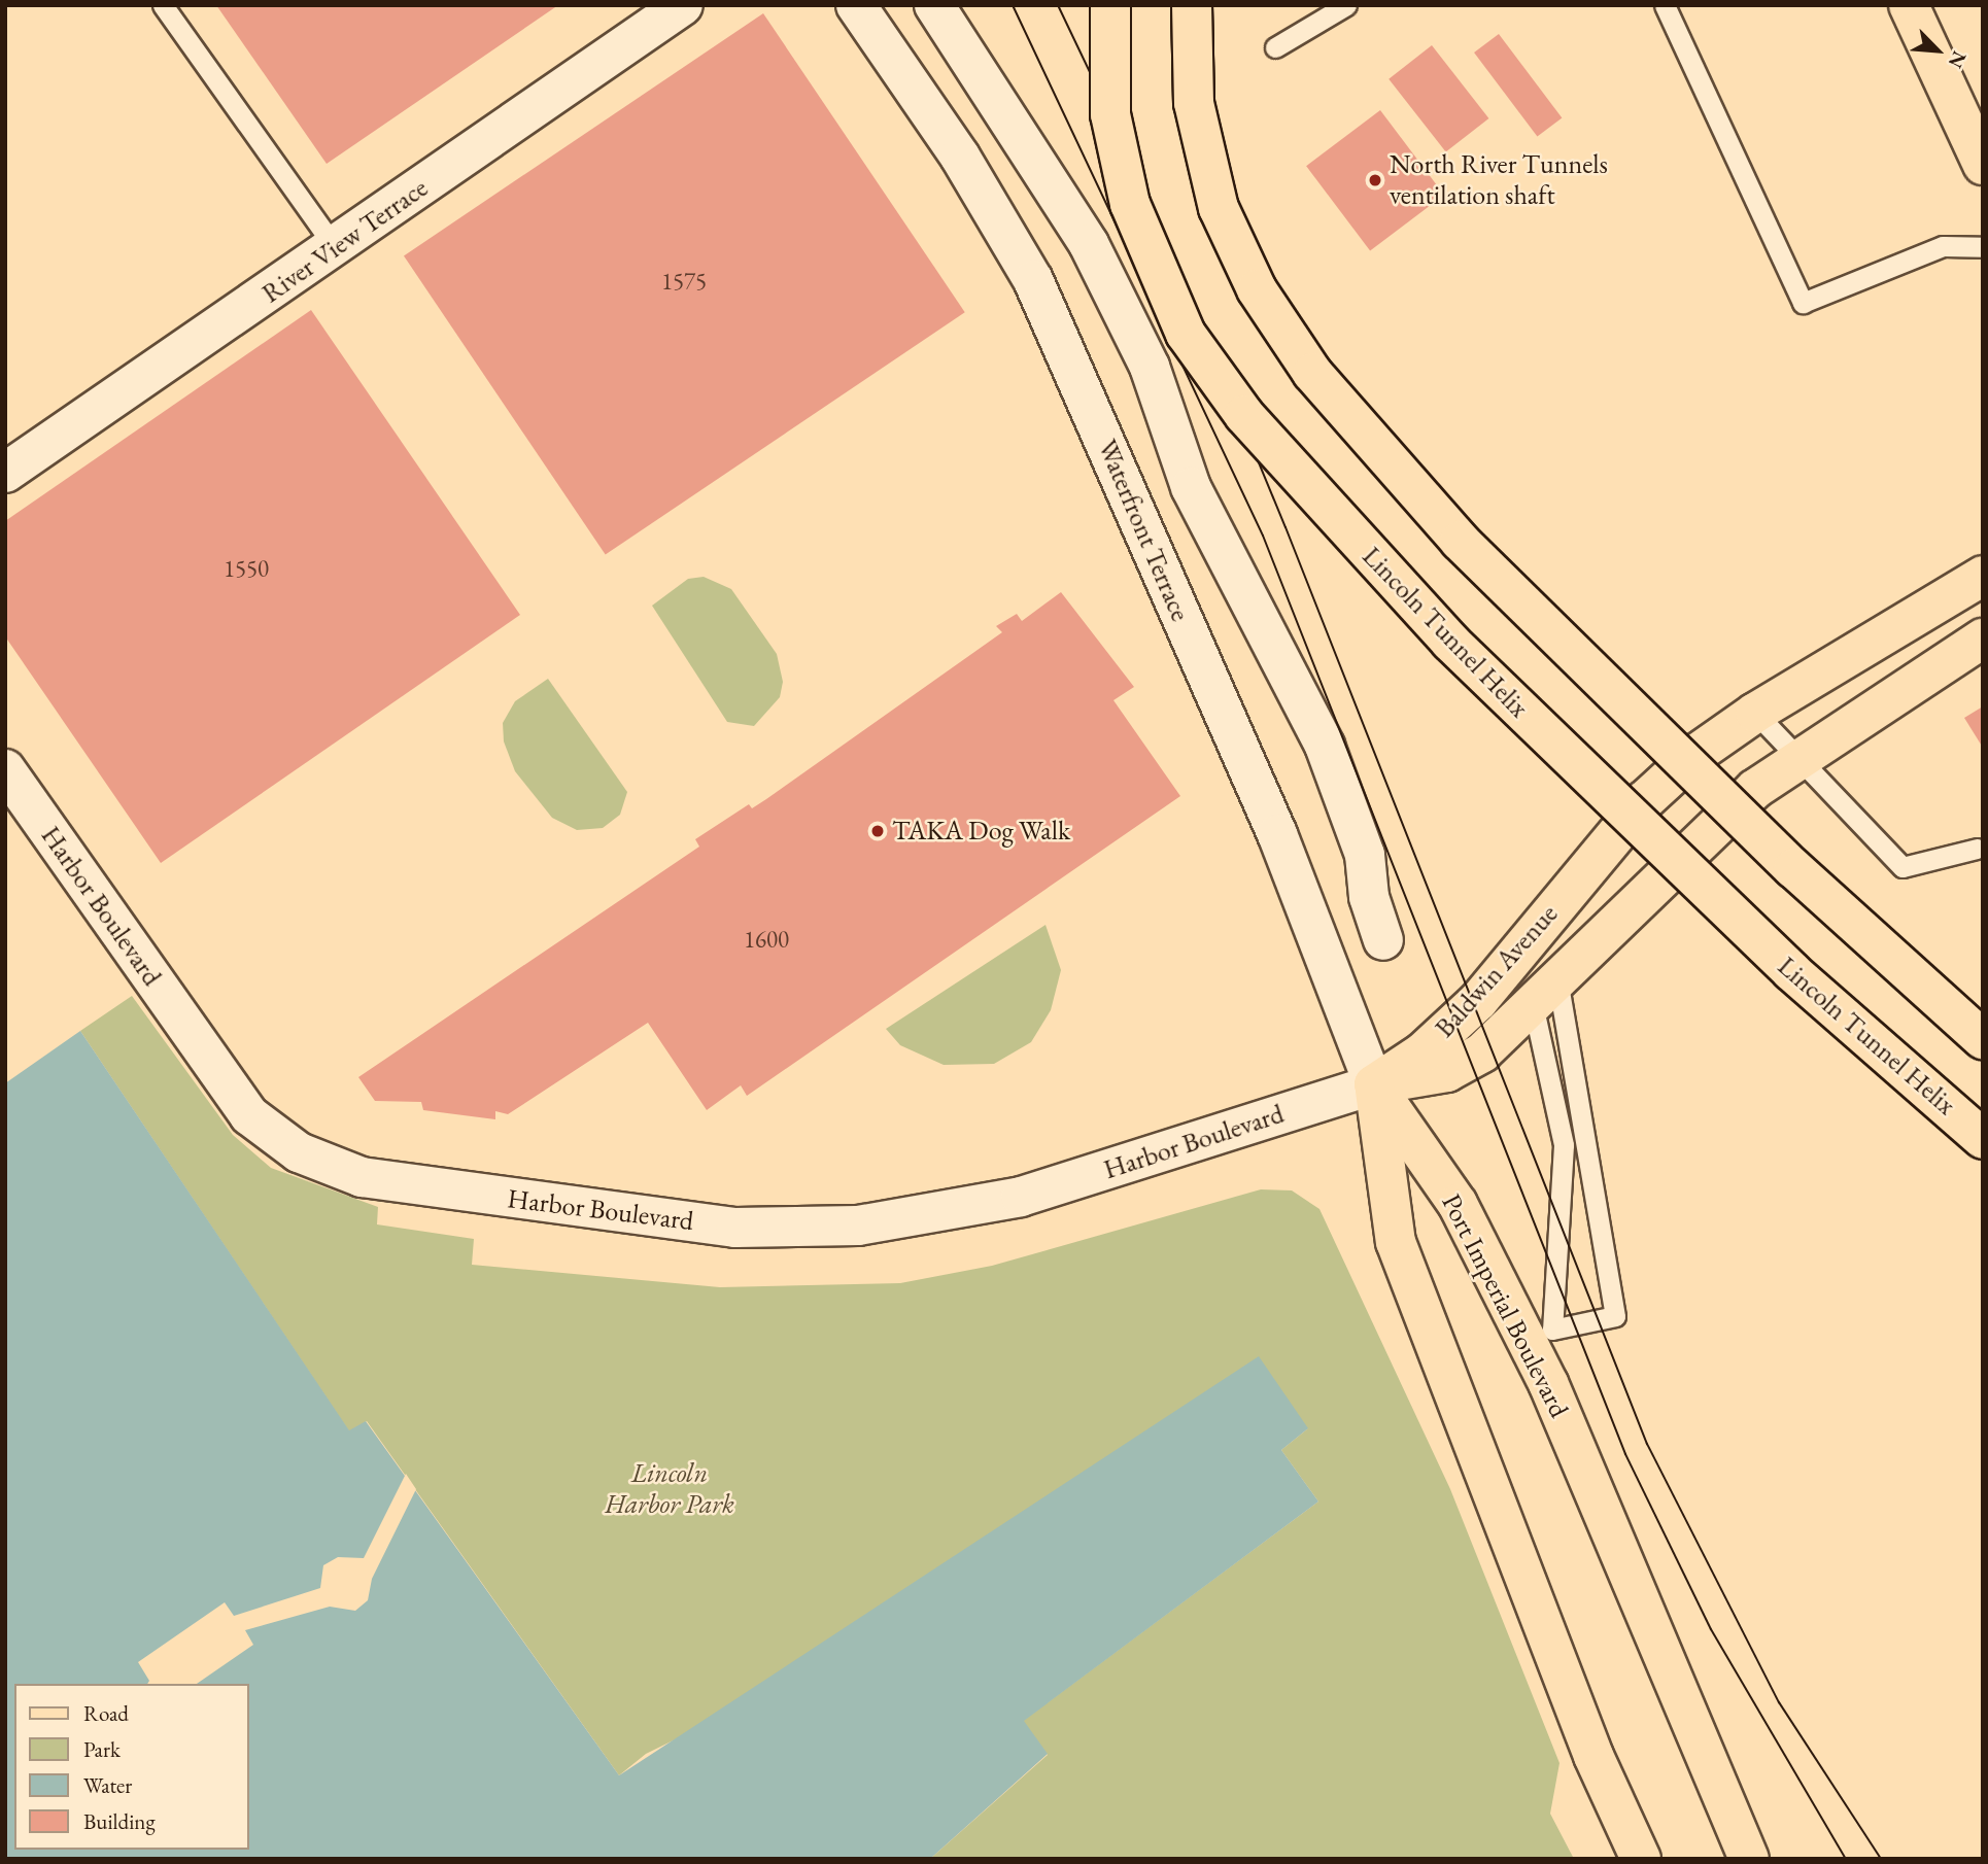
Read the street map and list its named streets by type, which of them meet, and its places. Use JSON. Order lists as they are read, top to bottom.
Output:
{
  "streets": {
    "main road": ["Lincoln Tunnel Helix", "Baldwin Avenue", "Port Imperial Boulevard"],
    "street": ["River View Terrace", "Waterfront Terrace", "Harbor Boulevard"]
  },
  "crossings": [
    ["Waterfront Terrace", "Harbor Boulevard"],
    ["Waterfront Terrace", "Baldwin Avenue"],
    ["Waterfront Terrace", "Port Imperial Boulevard"],
    ["Harbor Boulevard", "Baldwin Avenue"],
    ["Harbor Boulevard", "Port Imperial Boulevard"],
    ["Baldwin Avenue", "Port Imperial Boulevard"]
  ],
  "parks": ["Lincoln Harbor Park"],
  "places": ["North River Tunnels ventilation shaft", "TAKA Dog Walk"],
  "house_numbers": ["1575", "1550", "1600"],
  "legend": [
    "Road",
    "Park",
    "Water",
    "Building"
  ],
  "north": "bottom right"
}
